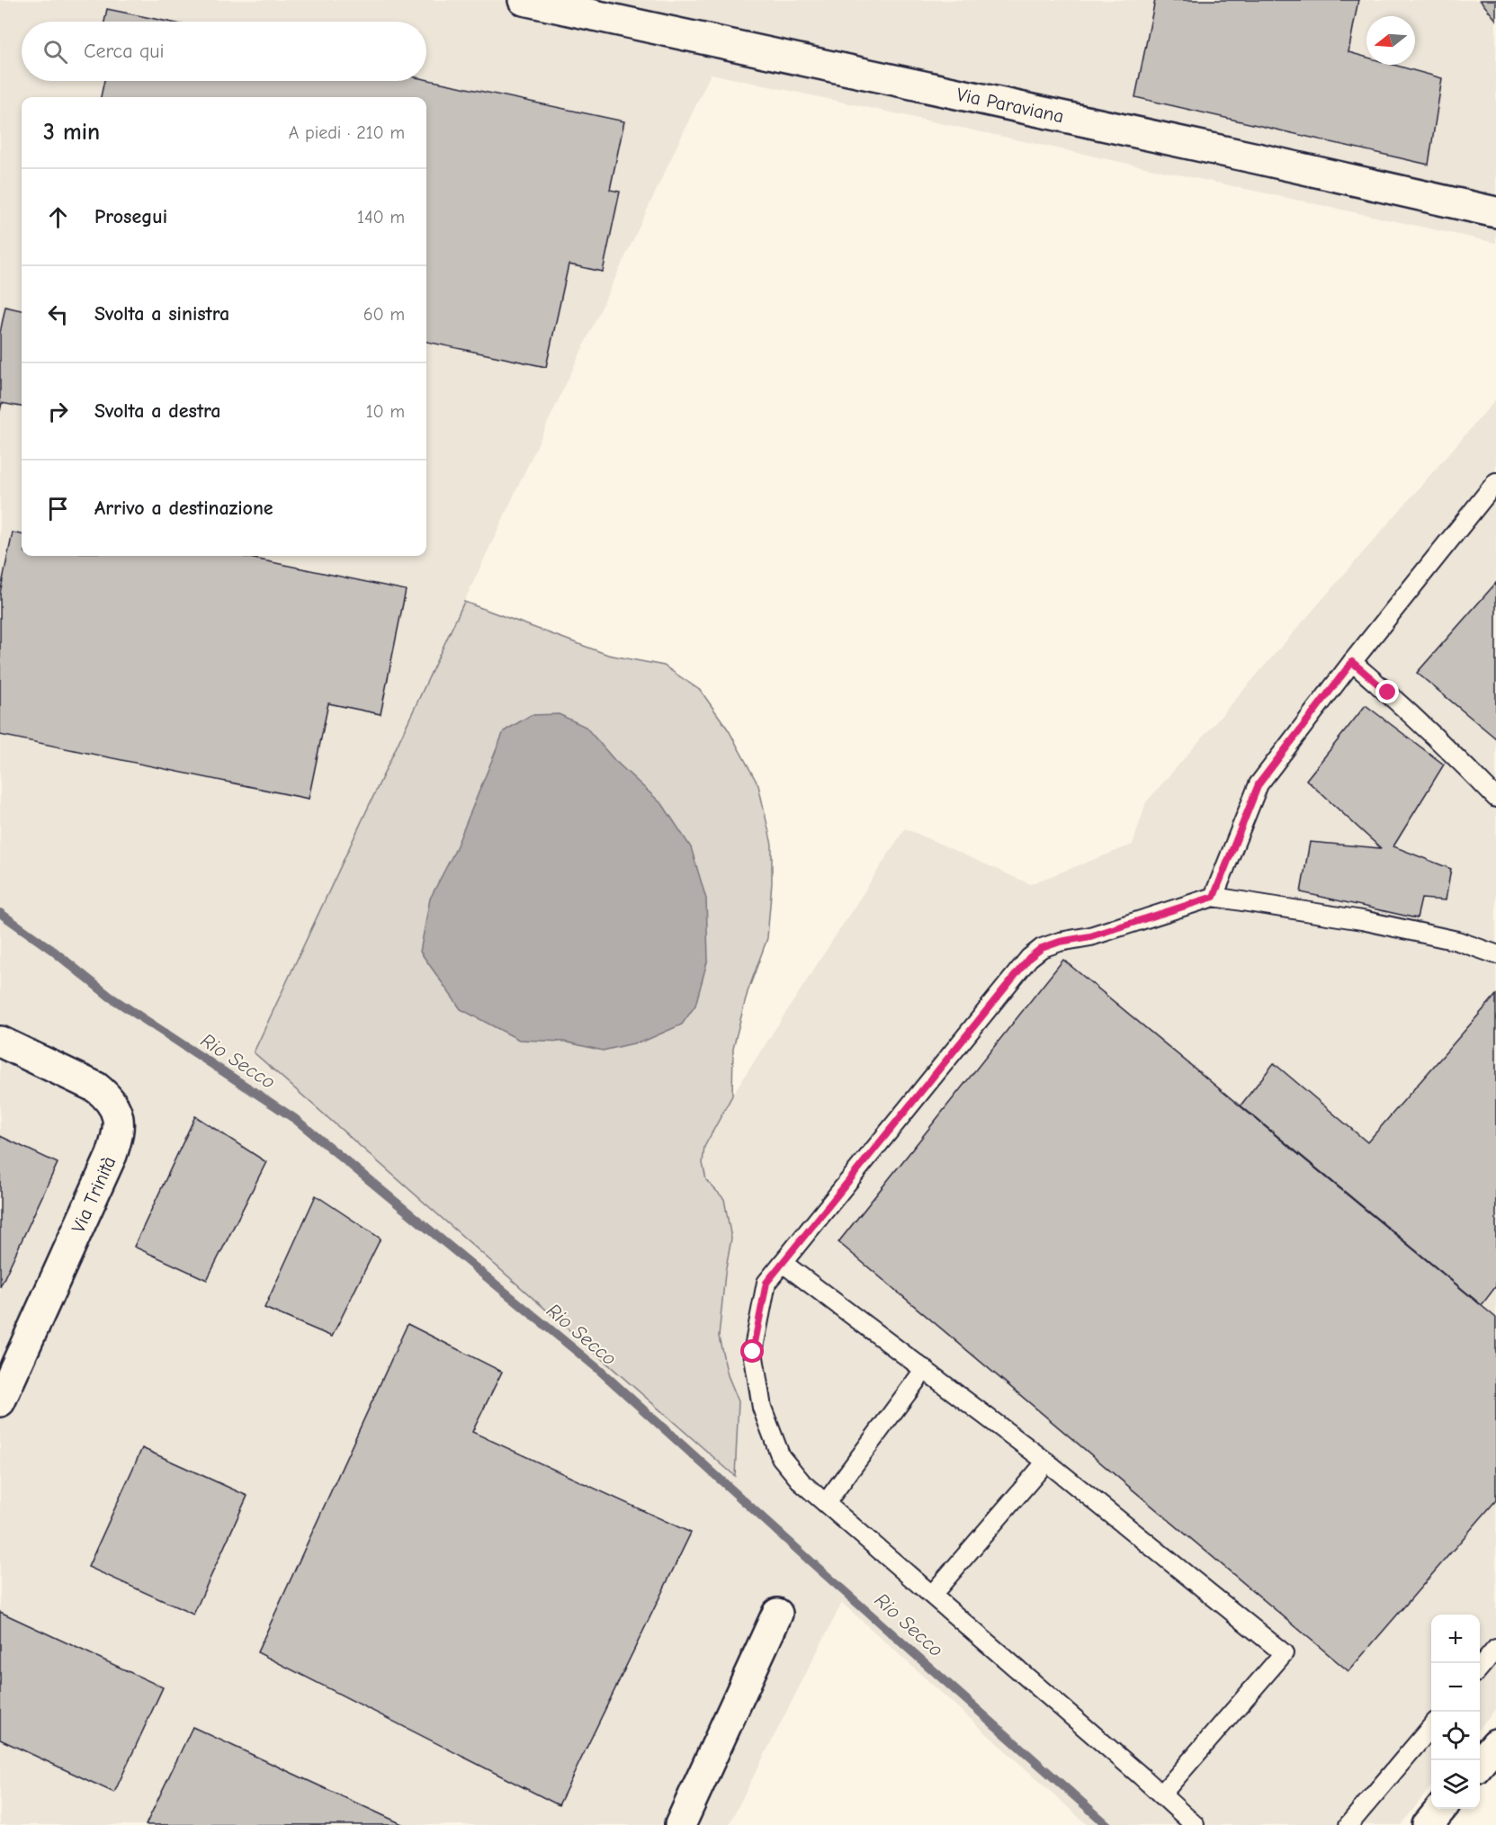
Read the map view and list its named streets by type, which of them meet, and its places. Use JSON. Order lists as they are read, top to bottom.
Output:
{
  "streets": {
    "street": ["Via Paraviana", "Via Trinità"]
  },
  "water": ["Rio Secco"],
  "north": "left",
  "page": {
    "search": "Cerca qui",
    "heading": ["3 min", "A piedi · 210 m"],
    "list": [
      ["Prosegui", "140 m"],
      ["Svolta a sinistra", "60 m"],
      ["Svolta a destra", "10 m"],
      "Arrivo a destinazione"
    ],
    "map_buttons": ["+", "−"]
  }
}
